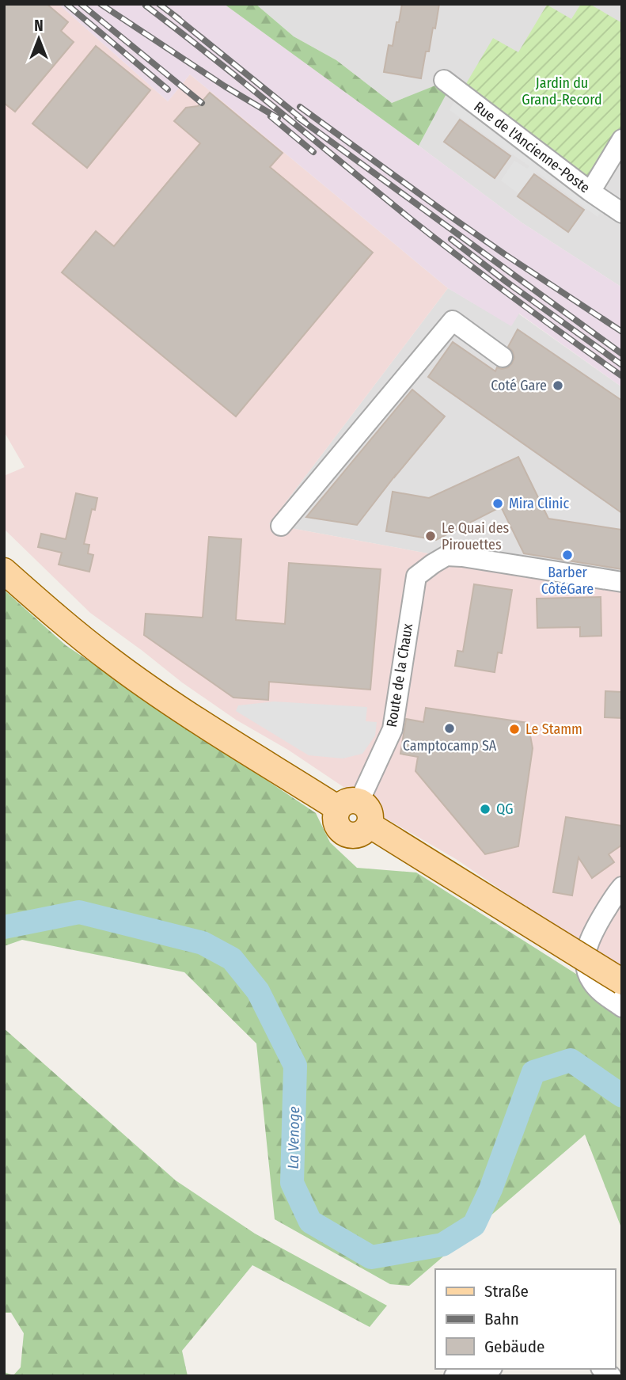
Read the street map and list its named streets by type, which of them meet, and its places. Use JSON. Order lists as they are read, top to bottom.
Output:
{
  "streets": {
    "street": ["Rue de l'Ancienne-Poste", "Route de la Chaux"]
  },
  "water": ["La Venoge"],
  "parks": ["Jardin du Grand-Record"],
  "places": [
    "Coté Gare",
    "Mira Clinic",
    "Le Quai des Pirouettes",
    "Barber CôtéGare",
    "Camptocamp SA",
    "Le Stamm",
    "QG"
  ],
  "legend": ["Straße", "Bahn", "Gebäude"],
  "north": "top"
}
